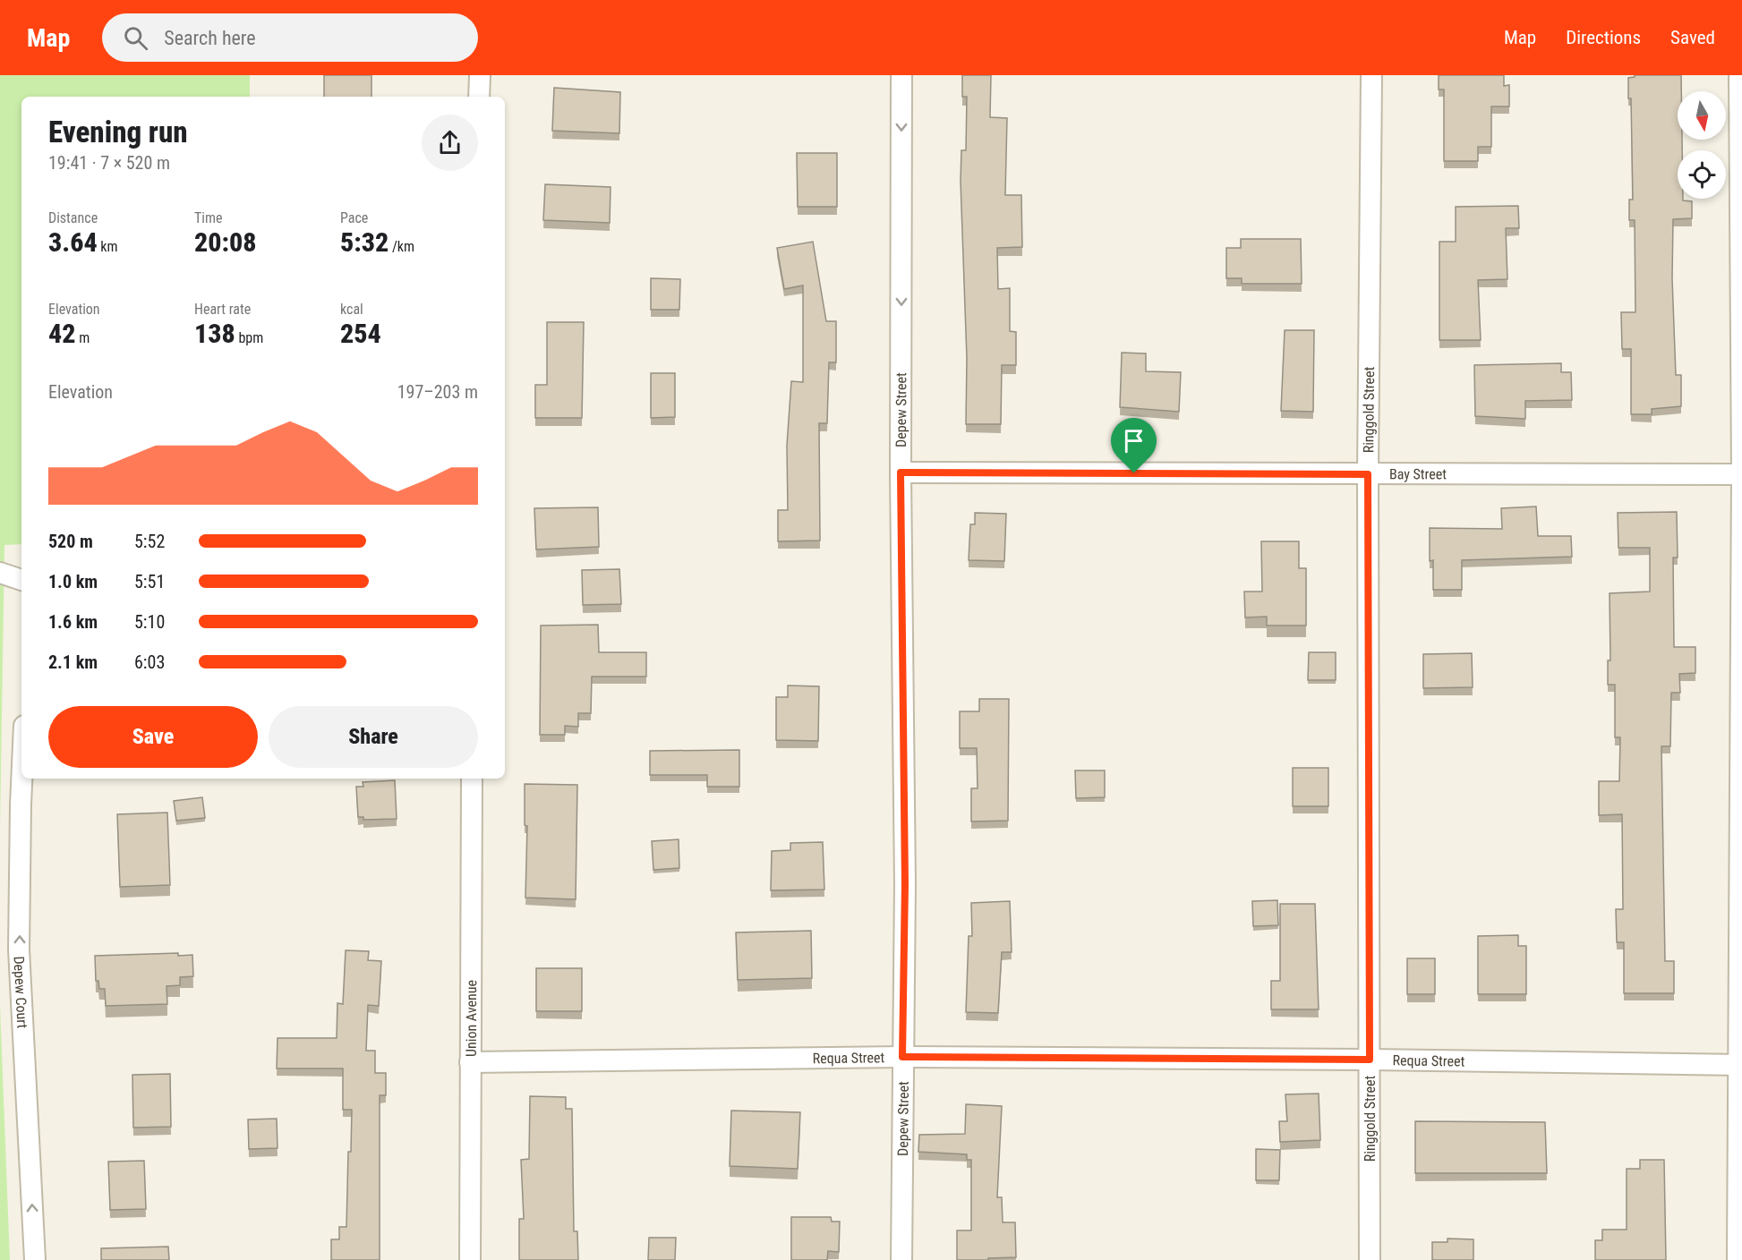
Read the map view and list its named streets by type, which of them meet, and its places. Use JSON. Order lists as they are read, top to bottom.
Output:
{
  "streets": {
    "street": [
      "Depew Street",
      "Ringgold Street",
      "Bay Street",
      "Depew Court",
      "Union Avenue",
      "Requa Street"
    ]
  },
  "crossings": [
    ["Depew Street", "Bay Street"],
    ["Depew Street", "Requa Street"],
    ["Ringgold Street", "Bay Street"],
    ["Ringgold Street", "Requa Street"],
    ["Union Avenue", "Requa Street"]
  ],
  "one_way": ["Depew Court"],
  "north": "bottom",
  "page": {
    "header": "Map",
    "search": "Search here",
    "nav": ["Map", "Directions", "Saved"],
    "heading": ["Evening run", "19:41 · 7 × 520 m"],
    "stats": [
      ["Distance", "3.64 km"],
      ["Time", "20:08"],
      ["Pace", "5:32 /km"],
      ["Elevation", "42 m"],
      ["Heart rate", "138 bpm"],
      ["kcal", "254"]
    ],
    "chart": ["Elevation", "197–203 m"],
    "list": [
      {
        "name": "520 m",
        "note": "5:52"
      },
      {
        "name": "1.0 km",
        "note": "5:51"
      },
      {
        "name": "1.6 km",
        "note": "5:10"
      },
      {
        "name": "2.1 km",
        "note": "6:03"
      }
    ],
    "buttons": ["Save", "Share"]
  }
}
